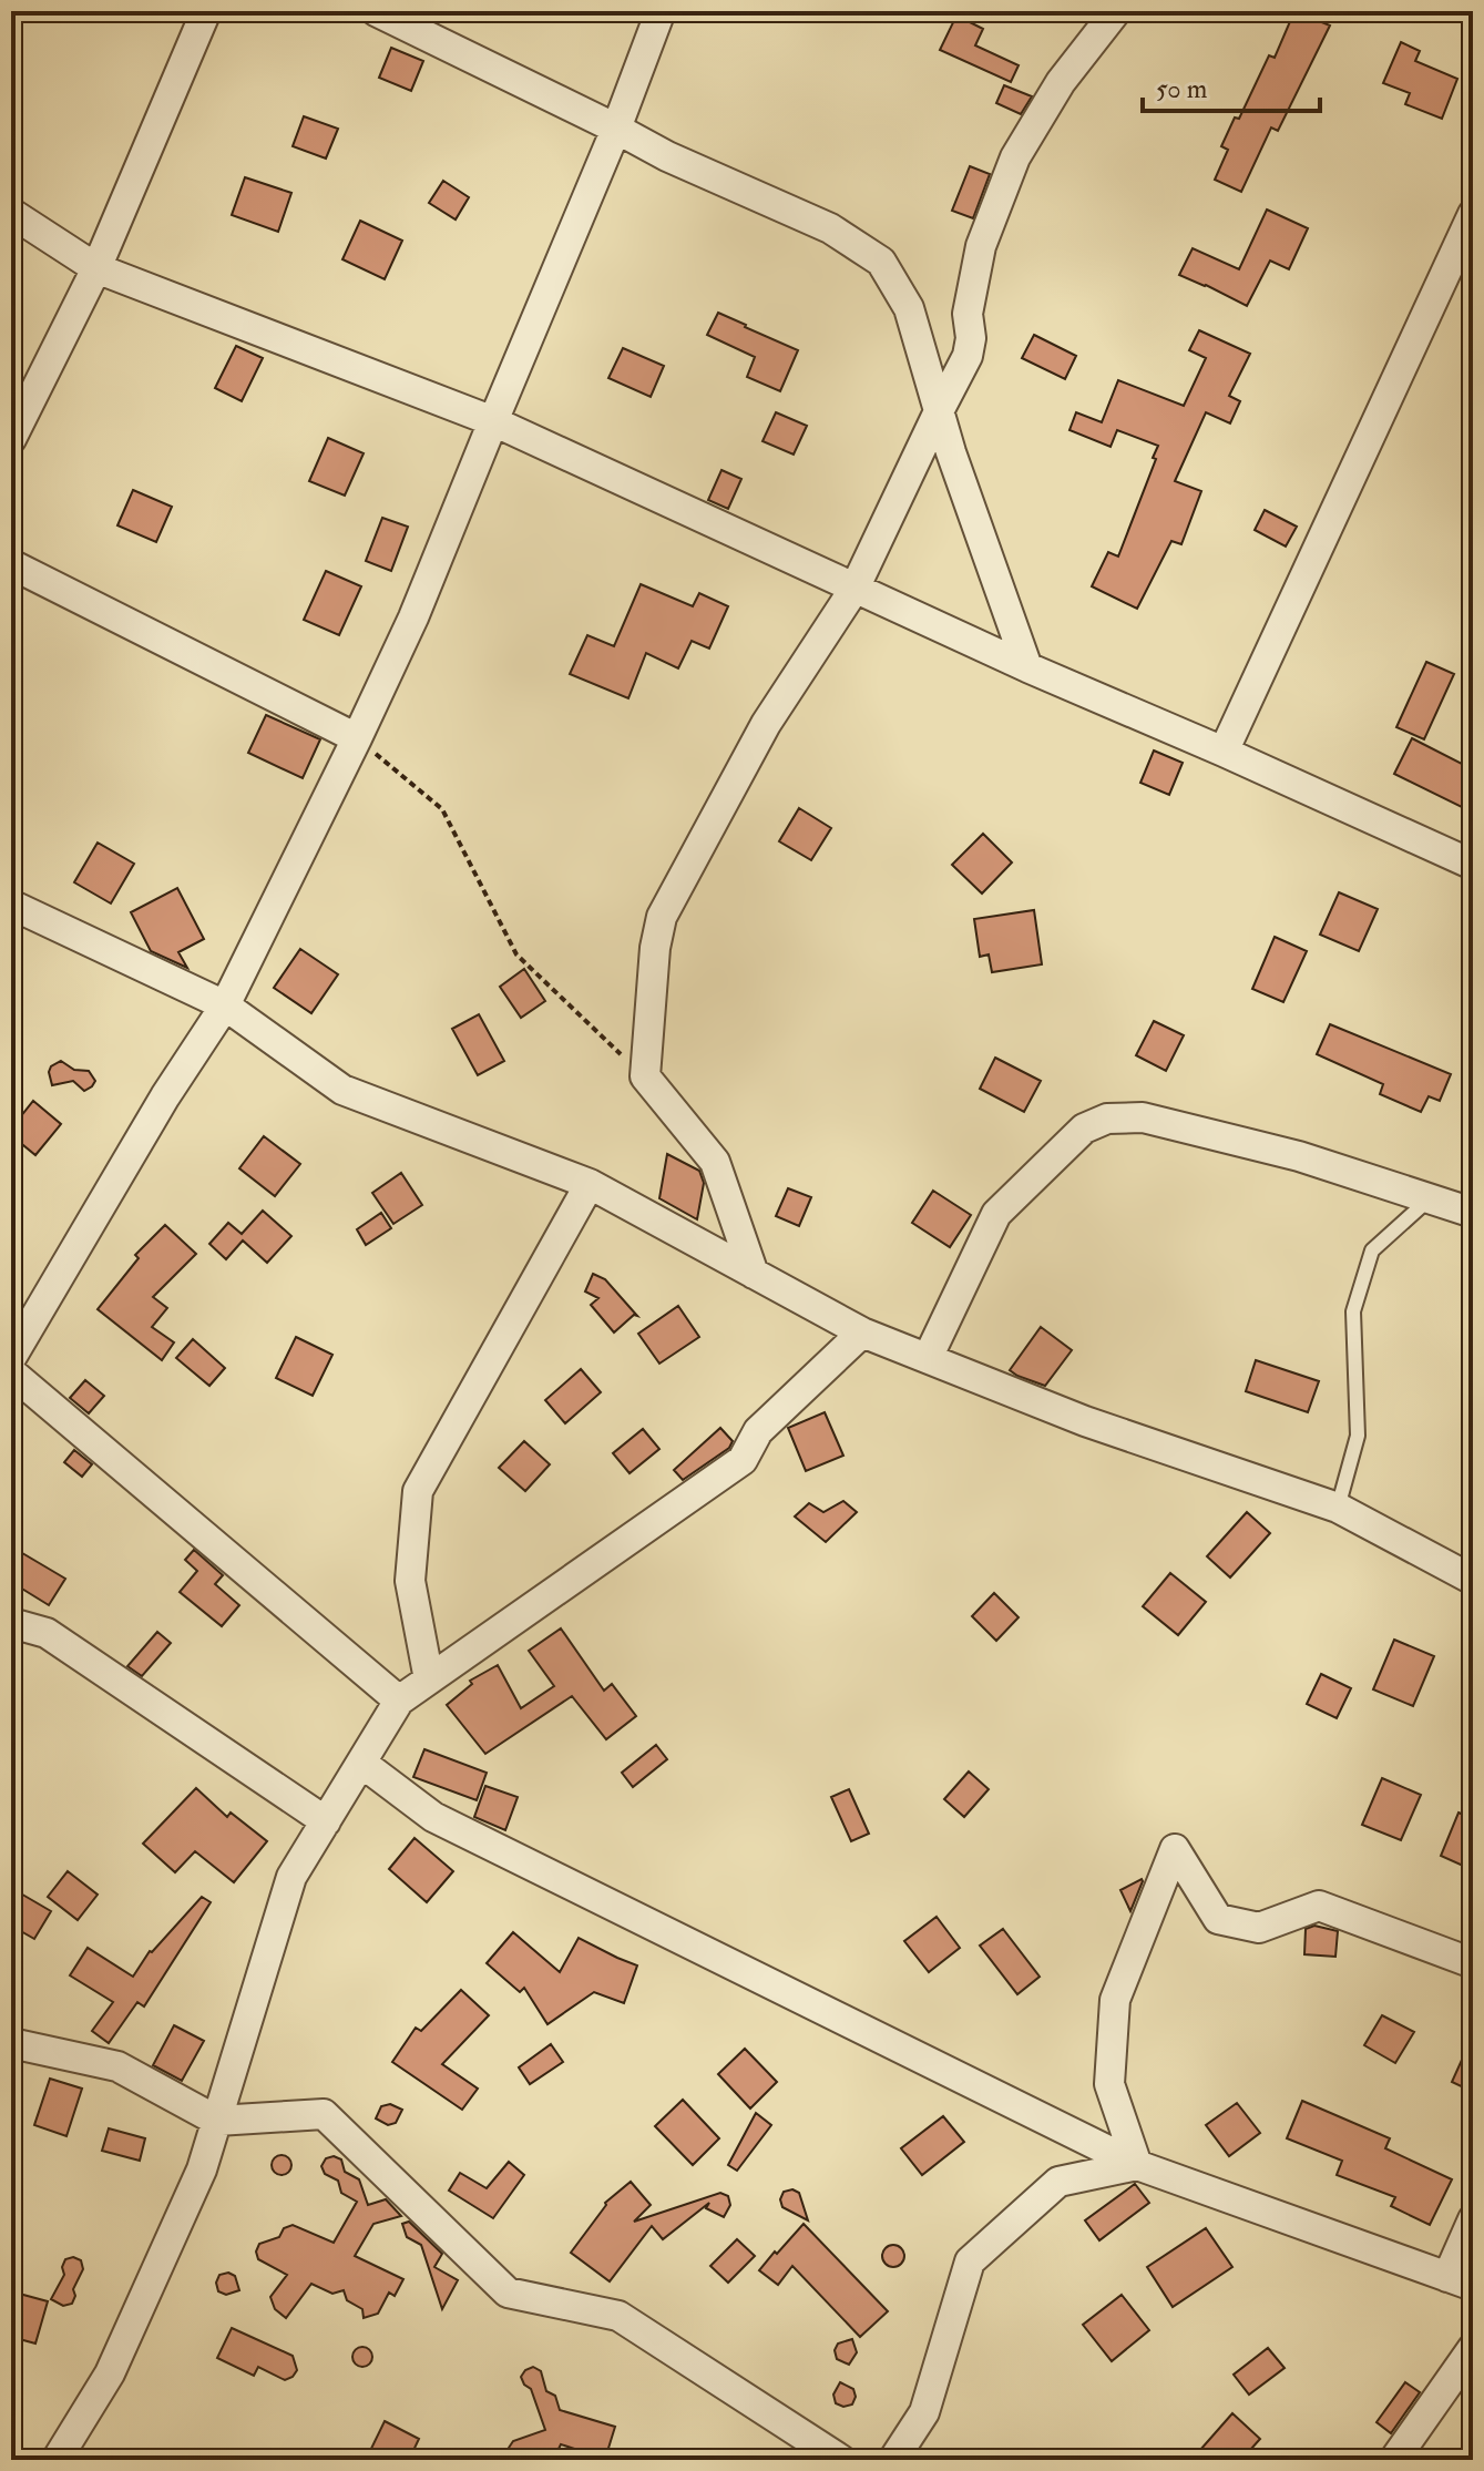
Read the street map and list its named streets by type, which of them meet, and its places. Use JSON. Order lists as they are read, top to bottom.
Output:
{
  "scale_bar": "50 m"
}
